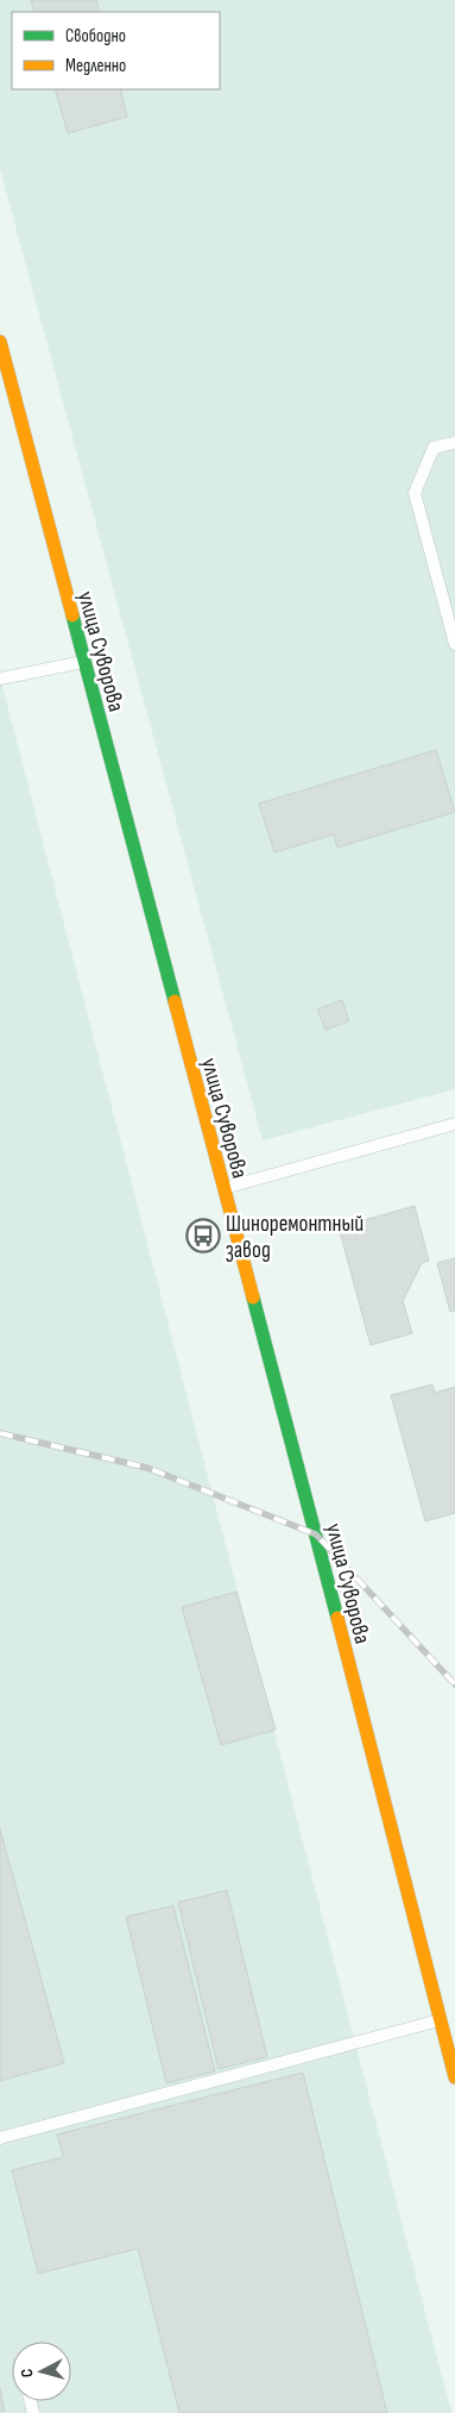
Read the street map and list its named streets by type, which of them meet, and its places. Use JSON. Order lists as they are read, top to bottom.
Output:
{
  "streets": {
    "main road": ["улица Суворова"]
  },
  "places": {
    "bus stop": ["Шиноремонтный завод"]
  },
  "legend": ["Свободно", "Медленно"],
  "north": "left"
}
